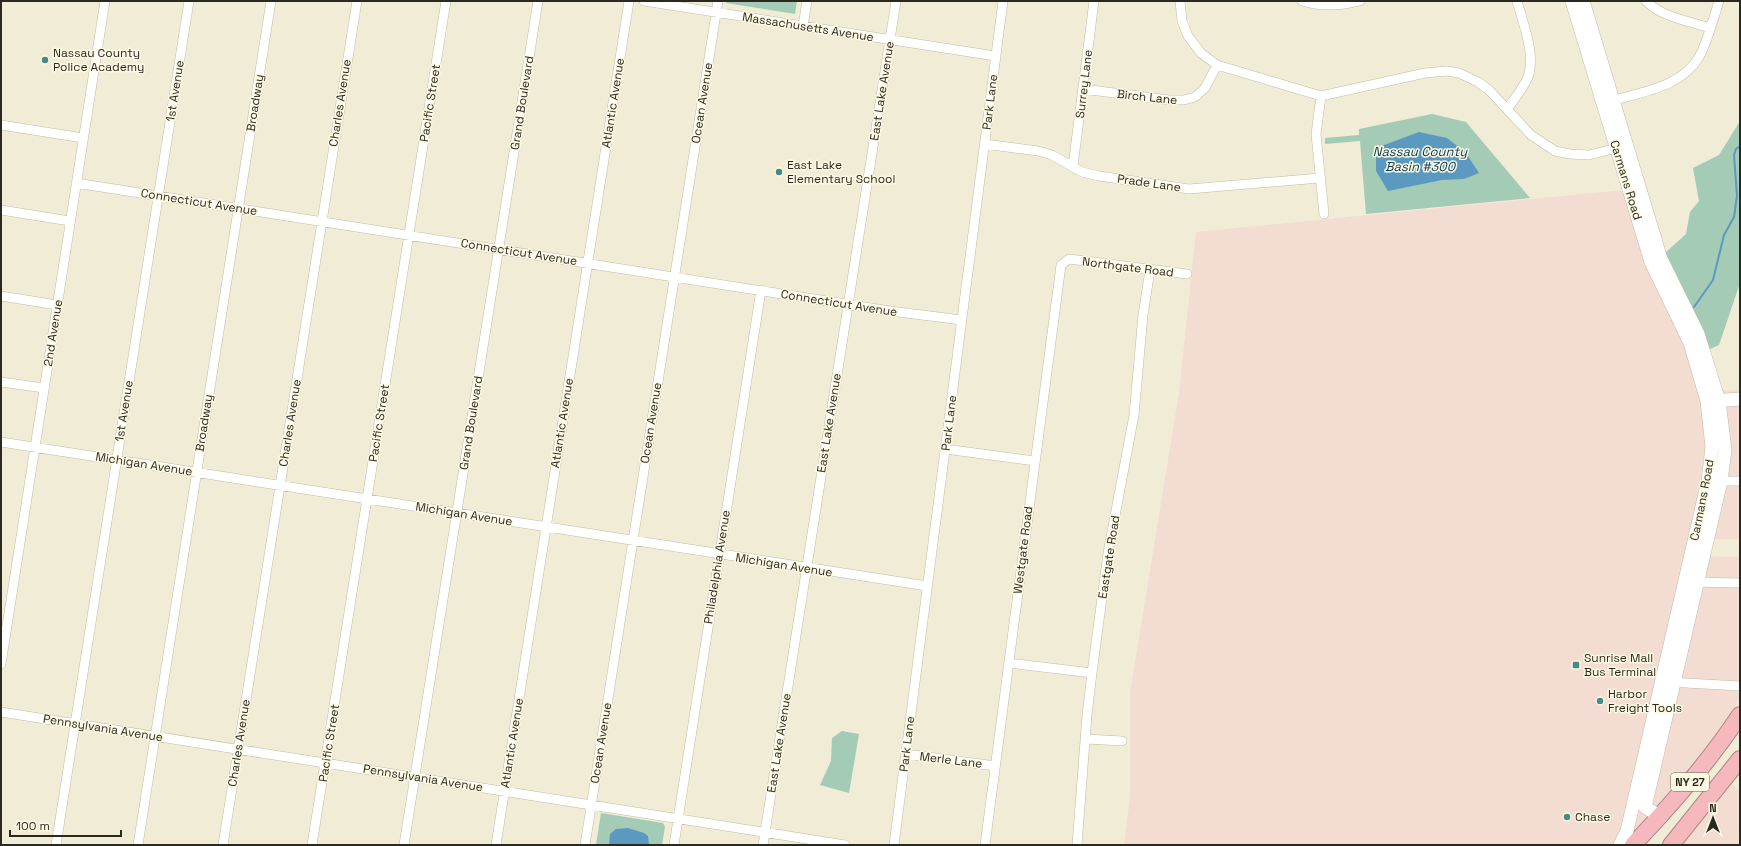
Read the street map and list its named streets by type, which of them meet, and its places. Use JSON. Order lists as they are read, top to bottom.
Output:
{
  "streets": {
    "highway": ["NY 27"],
    "street": [
      "Massachusetts Avenue",
      "Surrey Lane",
      "1st Avenue",
      "East Lake Avenue",
      "Birch Lane",
      "Park Lane",
      "Broadway",
      "Charles Avenue",
      "Pacific Street",
      "Grand Boulevard",
      "Atlantic Avenue",
      "Ocean Avenue",
      "Carmans Road",
      "Prade Lane",
      "Connecticut Avenue",
      "Northgate Road",
      "2nd Avenue",
      "Michigan Avenue",
      "Westgate Road",
      "Eastgate Road",
      "Philadelphia Avenue",
      "Pennsylvania Avenue",
      "Merle Lane"
    ]
  },
  "crossings": [
    ["Massachusetts Avenue", "East Lake Avenue"],
    ["Massachusetts Avenue", "Park Lane"],
    ["Massachusetts Avenue", "Ocean Avenue"],
    ["Surrey Lane", "Birch Lane"],
    ["Surrey Lane", "Prade Lane"],
    ["1st Avenue", "Connecticut Avenue"],
    ["1st Avenue", "Michigan Avenue"],
    ["1st Avenue", "Pennsylvania Avenue"],
    ["East Lake Avenue", "Connecticut Avenue"],
    ["East Lake Avenue", "Michigan Avenue"],
    ["East Lake Avenue", "Pennsylvania Avenue"],
    ["Park Lane", "Prade Lane"],
    ["Park Lane", "Connecticut Avenue"],
    ["Park Lane", "Michigan Avenue"],
    ["Park Lane", "Merle Lane"],
    ["Broadway", "Connecticut Avenue"],
    ["Broadway", "Michigan Avenue"],
    ["Broadway", "Pennsylvania Avenue"],
    ["Charles Avenue", "Connecticut Avenue"],
    ["Charles Avenue", "Michigan Avenue"],
    ["Charles Avenue", "Pennsylvania Avenue"],
    ["Pacific Street", "Connecticut Avenue"],
    ["Pacific Street", "Michigan Avenue"],
    ["Pacific Street", "Pennsylvania Avenue"],
    ["Grand Boulevard", "Connecticut Avenue"],
    ["Grand Boulevard", "Michigan Avenue"],
    ["Grand Boulevard", "Pennsylvania Avenue"],
    ["Atlantic Avenue", "Connecticut Avenue"],
    ["Atlantic Avenue", "Michigan Avenue"],
    ["Atlantic Avenue", "Pennsylvania Avenue"],
    ["Ocean Avenue", "Connecticut Avenue"],
    ["Ocean Avenue", "Michigan Avenue"],
    ["Ocean Avenue", "Pennsylvania Avenue"],
    ["Carmans Road", "NY 27"],
    ["Connecticut Avenue", "2nd Avenue"],
    ["Connecticut Avenue", "Philadelphia Avenue"],
    ["Northgate Road", "Westgate Road"],
    ["Northgate Road", "Eastgate Road"],
    ["2nd Avenue", "Michigan Avenue"],
    ["Michigan Avenue", "Philadelphia Avenue"],
    ["Westgate Road", "Merle Lane"],
    ["Philadelphia Avenue", "Pennsylvania Avenue"]
  ],
  "water": ["Nassau County Basin #300"],
  "places": {
    "other": [
      "Nassau County Police Academy",
      "East Lake Elementary School",
      "Harbor Freight Tools",
      "Chase"
    ],
    "transit": ["Sunrise Mall Bus Terminal"]
  },
  "scale_bar": "100 m",
  "north": "top"
}
